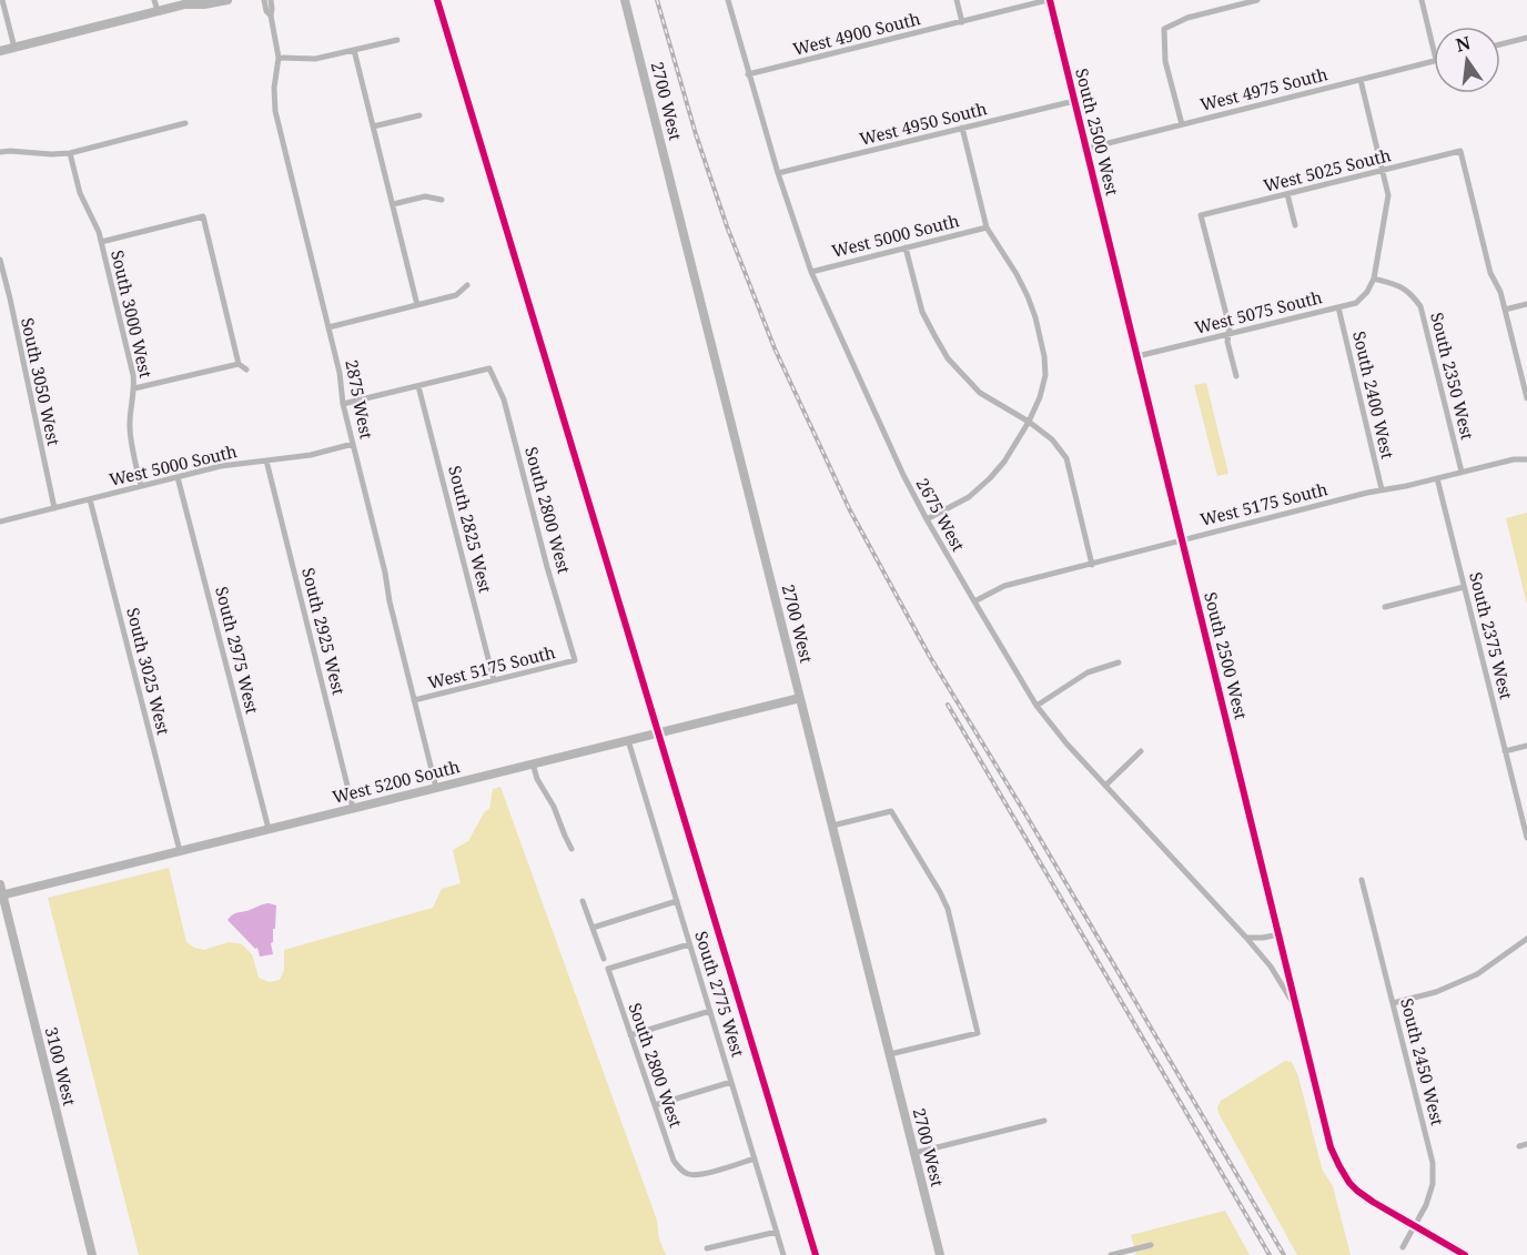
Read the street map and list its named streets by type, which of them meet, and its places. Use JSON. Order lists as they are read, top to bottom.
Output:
{
  "streets": {
    "street": [
      "West 4900 South",
      "West 4975 South",
      "2700 West",
      "West 4950 South",
      "South 2500 West",
      "West 5025 South",
      "West 5000 South",
      "West 5075 South",
      "South 3000 West",
      "South 2350 West",
      "South 3050 West",
      "South 2400 West",
      "2875 West",
      "West 5175 South",
      "South 2800 West",
      "2675 West",
      "South 2825 West",
      "South 2925 West",
      "South 2375 West",
      "South 2975 West",
      "South 3025 West",
      "West 5200 South",
      "South 2775 West",
      "South 2450 West",
      "3100 West"
    ]
  },
  "crossings": [
    ["West 4900 South", "South 2500 West"],
    ["West 4900 South", "2675 West"],
    ["West 4975 South", "South 2500 West"],
    ["2700 West", "West 5200 South"],
    ["West 4950 South", "South 2500 West"],
    ["West 4950 South", "2675 West"],
    ["South 2500 West", "West 5075 South"],
    ["South 2500 West", "West 5175 South"],
    ["South 2500 West", "2675 West"],
    ["South 2500 West", "South 2450 West"],
    ["West 5025 South", "West 5075 South"],
    ["West 5000 South", "South 3000 West"],
    ["West 5000 South", "South 3050 West"],
    ["West 5000 South", "2875 West"],
    ["West 5000 South", "2675 West"],
    ["West 5000 South", "South 2925 West"],
    ["West 5000 South", "South 2975 West"],
    ["West 5000 South", "South 3025 West"],
    ["West 5075 South", "South 2350 West"],
    ["West 5075 South", "South 2400 West"],
    ["South 2350 West", "West 5175 South"],
    ["South 2400 West", "West 5175 South"],
    ["2875 West", "West 5175 South"],
    ["2875 West", "West 5200 South"],
    ["West 5175 South", "South 2800 West"],
    ["West 5175 South", "2675 West"],
    ["West 5175 South", "South 2825 West"],
    ["West 5175 South", "South 2375 West"],
    ["South 2800 West", "South 2825 West"],
    ["South 2800 West", "South 2775 West"],
    ["South 2925 West", "West 5200 South"],
    ["South 2975 West", "West 5200 South"],
    ["South 3025 West", "West 5200 South"],
    ["West 5200 South", "South 2775 West"],
    ["West 5200 South", "3100 West"]
  ],
  "north": "top"
}
